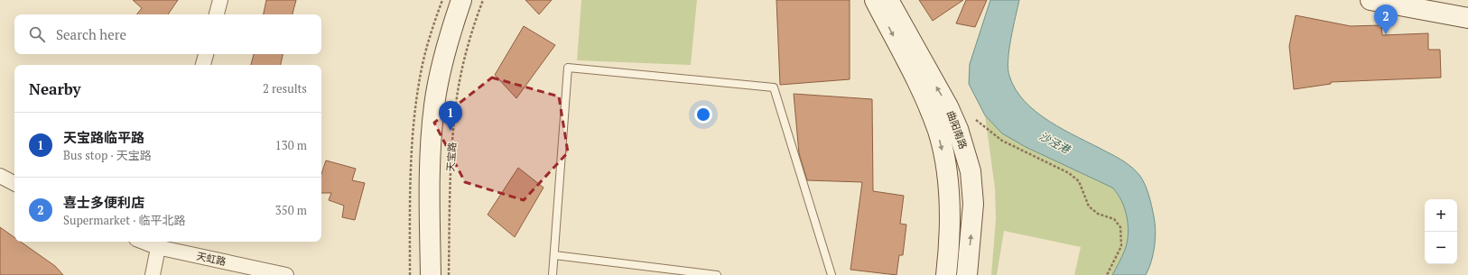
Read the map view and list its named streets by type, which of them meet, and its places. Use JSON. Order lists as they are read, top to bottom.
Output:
{
  "streets": {
    "main road": ["曲阳南路", "天宝路"],
    "street": ["天虹路"]
  },
  "water": ["沙泾港"],
  "page": {
    "pins": ["2", "1"],
    "search": "Search here",
    "heading": ["Nearby", "2 results"],
    "list": [
      {
        "mark": "1",
        "name": "天宝路临平路",
        "note": "Bus stop · 天宝路",
        "value": "130 m"
      },
      {
        "mark": "2",
        "name": "喜士多便利店",
        "note": "Supermarket · 临平北路",
        "value": "350 m"
      }
    ],
    "map_buttons": ["+", "−"]
  }
}
